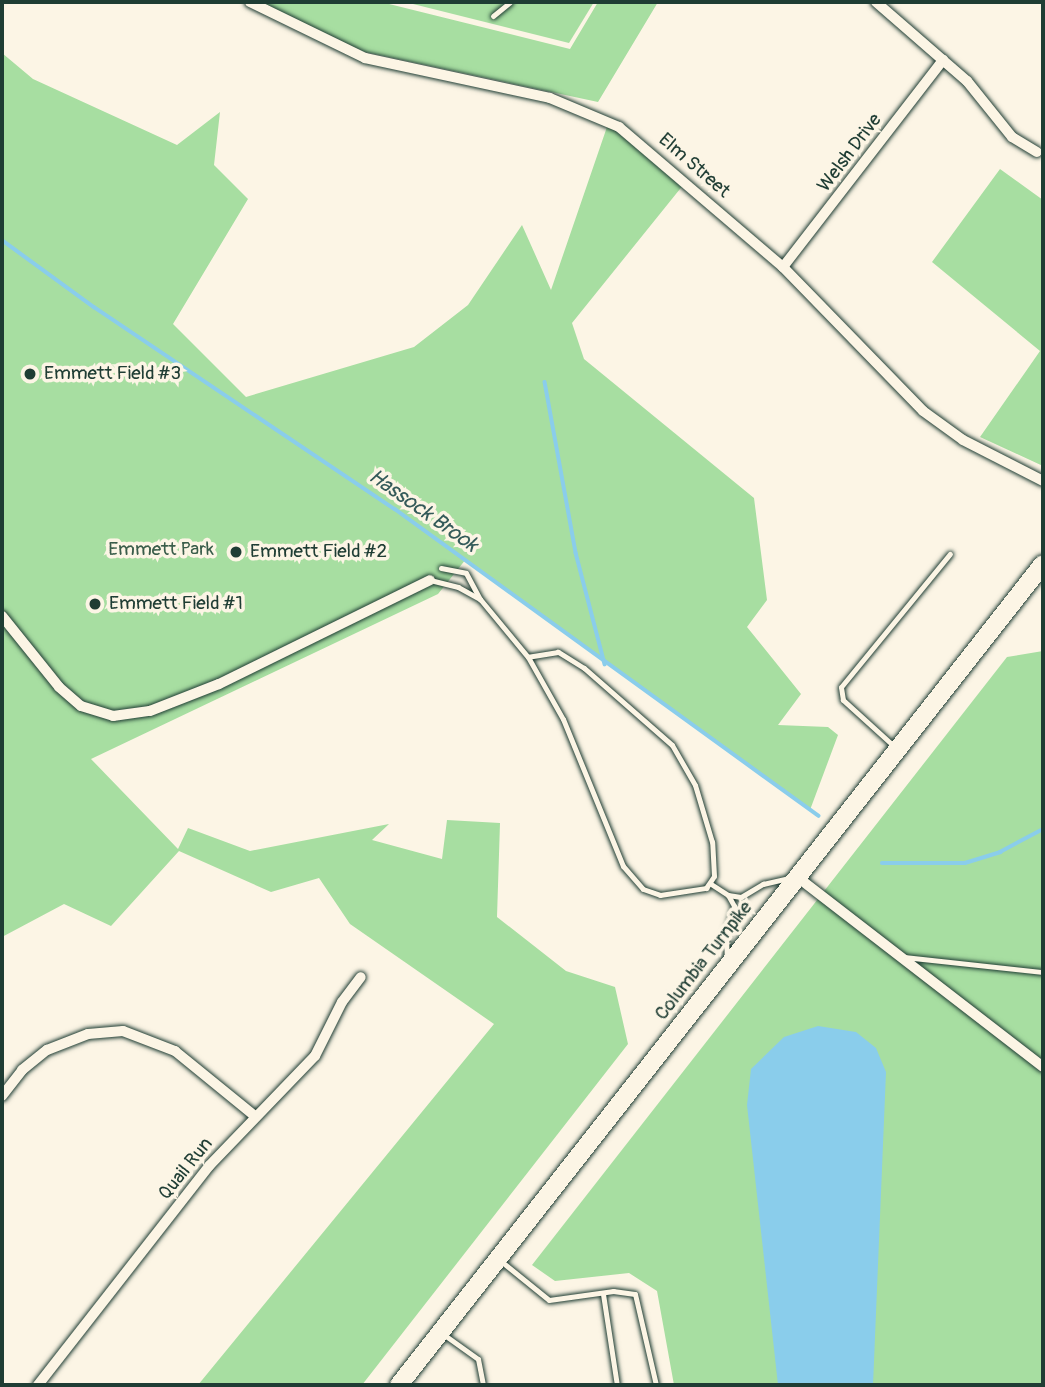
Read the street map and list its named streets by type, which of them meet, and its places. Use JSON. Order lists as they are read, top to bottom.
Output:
{
  "streets": {
    "main road": ["Columbia Turnpike"],
    "street": ["Welsh Drive", "Elm Street", "Quail Run"]
  },
  "crossings": [
    ["Welsh Drive", "Elm Street"]
  ],
  "water": ["Hassock Brook"],
  "parks": ["Emmett Park"],
  "places": ["Emmett Field #3", "Emmett Field #2", "Emmett Field #1"]
}
